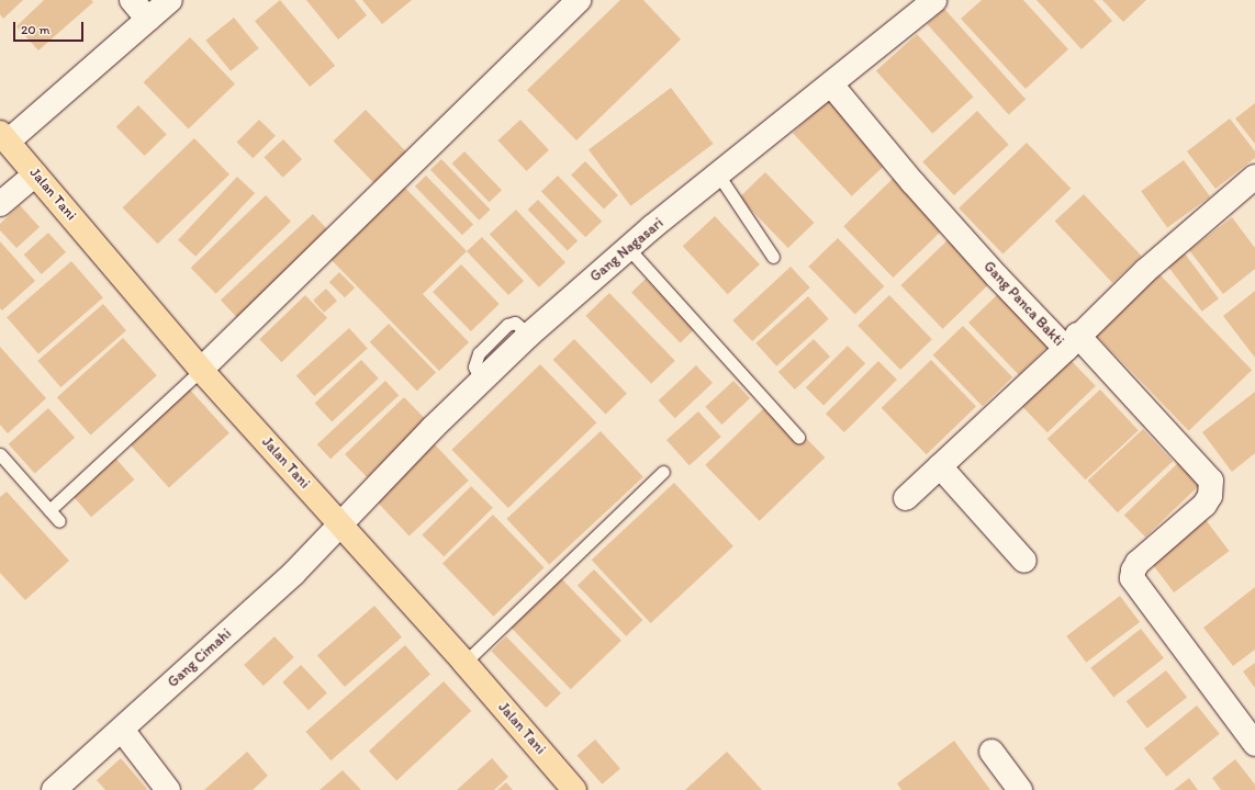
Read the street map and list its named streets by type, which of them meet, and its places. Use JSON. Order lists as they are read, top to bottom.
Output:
{
  "streets": {
    "highway": ["Jalan Tani"],
    "street": ["Gang Nagasari", "Gang Panca Bakti", "Gang Cimahi"]
  },
  "crossings": [
    ["Jalan Tani", "Gang Nagasari"],
    ["Jalan Tani", "Gang Cimahi"],
    ["Gang Nagasari", "Gang Panca Bakti"],
    ["Gang Nagasari", "Gang Cimahi"]
  ],
  "scale_bar": "20 m"
}
